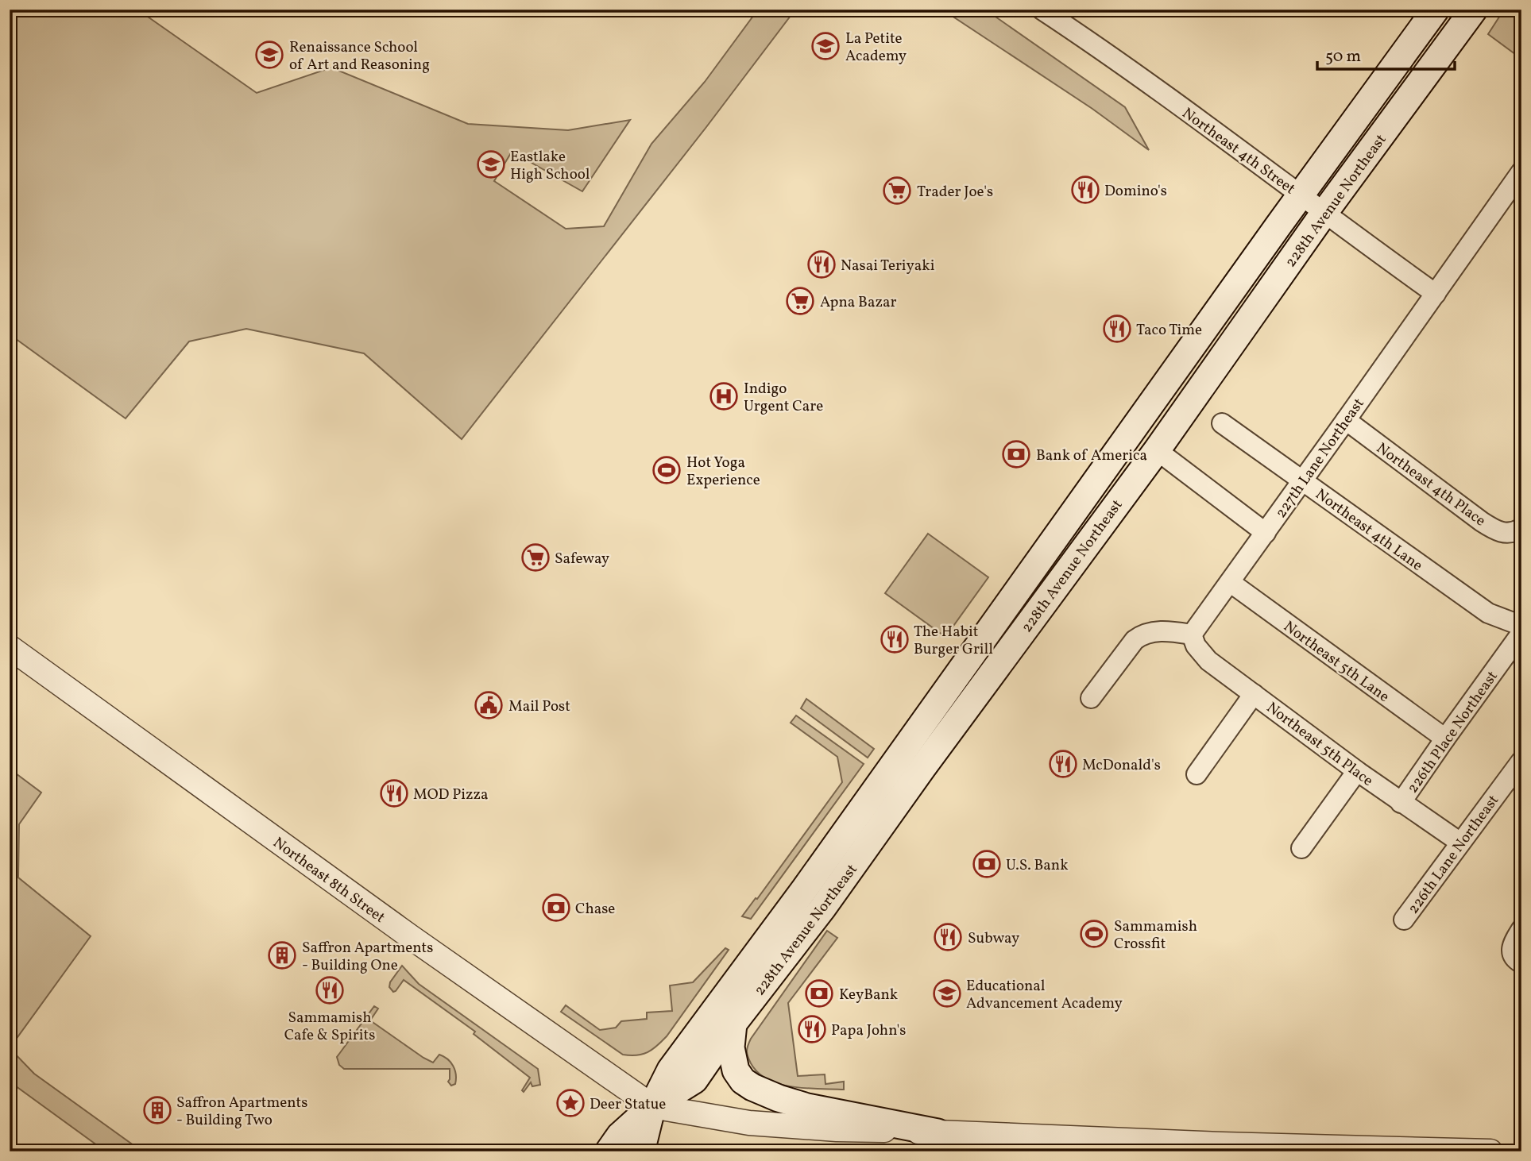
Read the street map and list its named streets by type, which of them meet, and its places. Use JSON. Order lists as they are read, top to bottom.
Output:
{
  "streets": {
    "main road": ["228th Avenue Northeast"],
    "street": [
      "Northeast 4th Street",
      "227th Lane Northeast",
      "Northeast 4th Place",
      "Northeast 4th Lane",
      "Northeast 5th Lane",
      "226th Place Northeast",
      "Northeast 5th Place",
      "226th Lane Northeast",
      "Northeast 8th Street"
    ]
  },
  "crossings": [
    ["Northeast 4th Street", "228th Avenue Northeast"],
    ["Northeast 4th Street", "227th Lane Northeast"],
    ["228th Avenue Northeast", "Northeast 8th Street"],
    ["227th Lane Northeast", "Northeast 4th Place"],
    ["227th Lane Northeast", "Northeast 4th Lane"],
    ["227th Lane Northeast", "Northeast 5th Lane"],
    ["227th Lane Northeast", "Northeast 5th Place"],
    ["Northeast 5th Lane", "226th Place Northeast"],
    ["226th Place Northeast", "Northeast 5th Place"],
    ["Northeast 5th Place", "226th Lane Northeast"]
  ],
  "places": {
    "school or university": [
      "La Petite Academy",
      "Renaissance School of Art and Reasoning",
      "Eastlake High School",
      "Educational Advancement Academy"
    ],
    "restaurant": [
      "Domino's",
      "Nasai Teriyaki",
      "Taco Time",
      "The Habit Burger Grill",
      "McDonald's",
      "MOD Pizza",
      "Subway",
      "Sammamish Cafe & Spirits",
      "Papa John's"
    ],
    "supermarket": ["Trader Joe's", "Apna Bazar", "Safeway"],
    "hospital": ["Indigo Urgent Care"],
    "bank": [
      "Bank of America",
      "U.S. Bank",
      "Chase",
      "KeyBank"
    ],
    "sports": ["Hot Yoga Experience", "Sammamish Crossfit"],
    "public building": ["Mail Post"],
    "building": ["Saffron Apartments - Building One", "Saffron Apartments - Building Two"],
    "place": ["Deer Statue"]
  },
  "scale_bar": "50 m"
}
